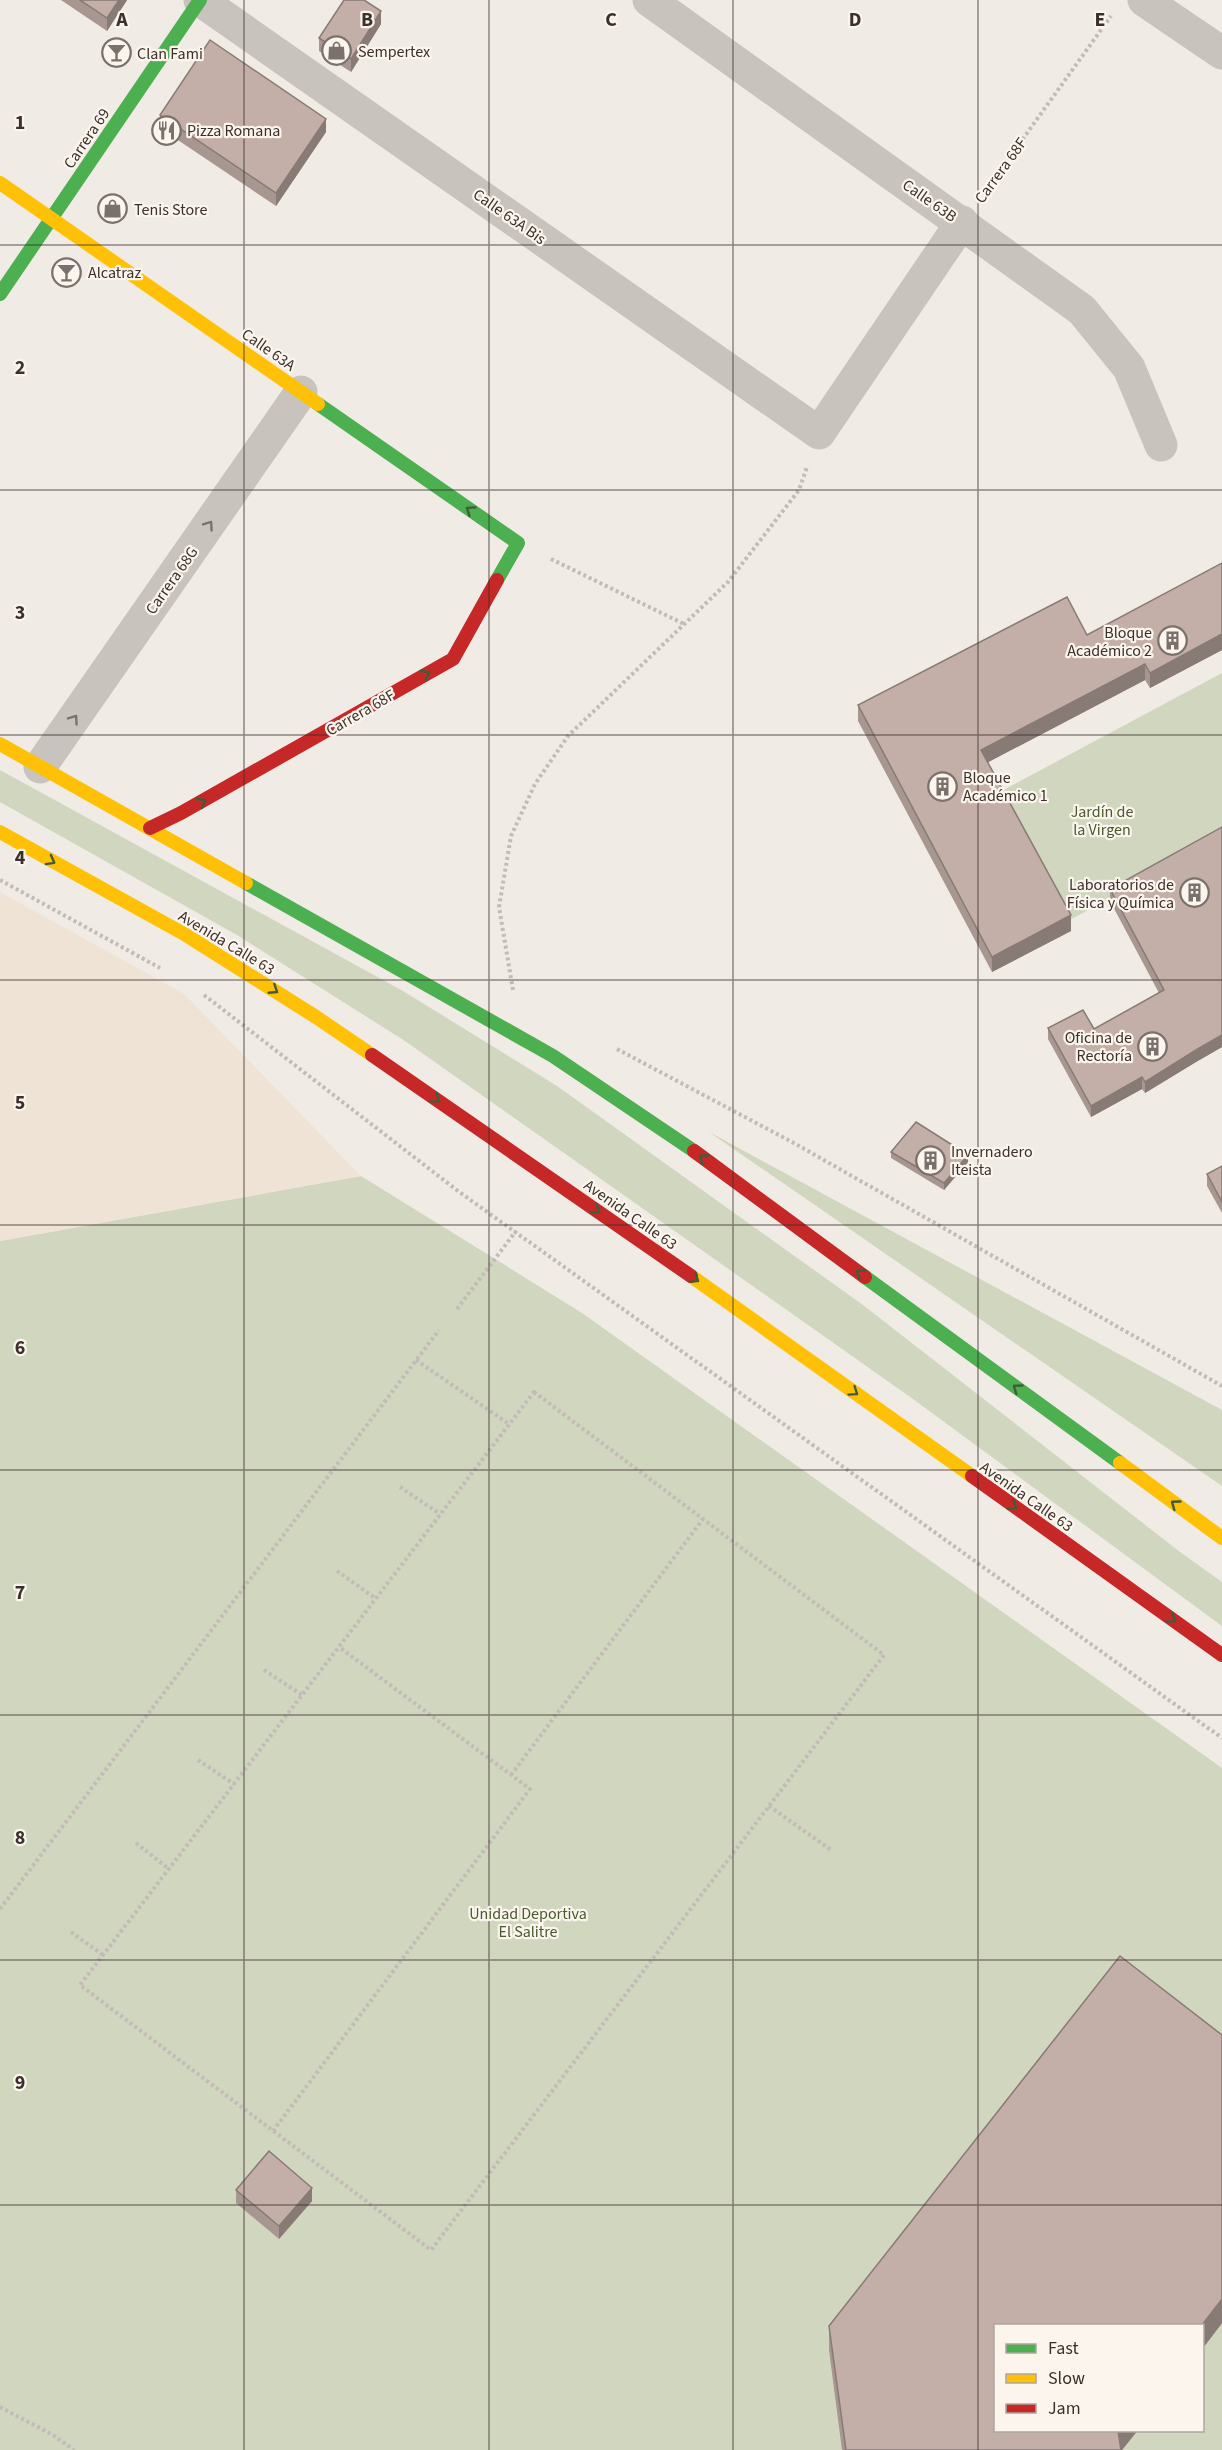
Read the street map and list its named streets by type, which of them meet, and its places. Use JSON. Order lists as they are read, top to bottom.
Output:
{
  "streets": {
    "main road": [
      "Carrera 69",
      "Carrera 68F",
      "Calle 63A",
      "Avenida Calle 63"
    ],
    "street": ["Calle 63B", "Calle 63A Bis", "Carrera 68G"]
  },
  "crossings": [
    ["Carrera 69", "Calle 63A Bis"],
    ["Carrera 69", "Calle 63A"],
    ["Carrera 68F", "Calle 63B"],
    ["Carrera 68F", "Calle 63A"],
    ["Calle 63A", "Carrera 68G"]
  ],
  "one_way": ["Carrera 68F", "Calle 63A", "Carrera 68G"],
  "parks": ["Jardín de la Virgen", "Unidad Deportiva El Salitre"],
  "places": {
    "shop": ["Sempertex", "Tenis Store"],
    "bar": ["Clan Fami", "Alcatraz"],
    "restaurant": ["Pizza Romana"],
    "building": [
      "Bloque Académico 2",
      "Bloque Académico 1",
      "Laboratorios de Física y Química",
      "Oficina de Rectoría",
      "Invernadero Iteista"
    ]
  },
  "legend": ["Fast", "Slow", "Jam"],
  "grid": {
    "columns": [
      "A",
      "B",
      "C",
      "D",
      "E"
    ],
    "rows": [
      "1",
      "2",
      "3",
      "4",
      "5",
      "6",
      "7",
      "8",
      "9"
    ]
  }
}
